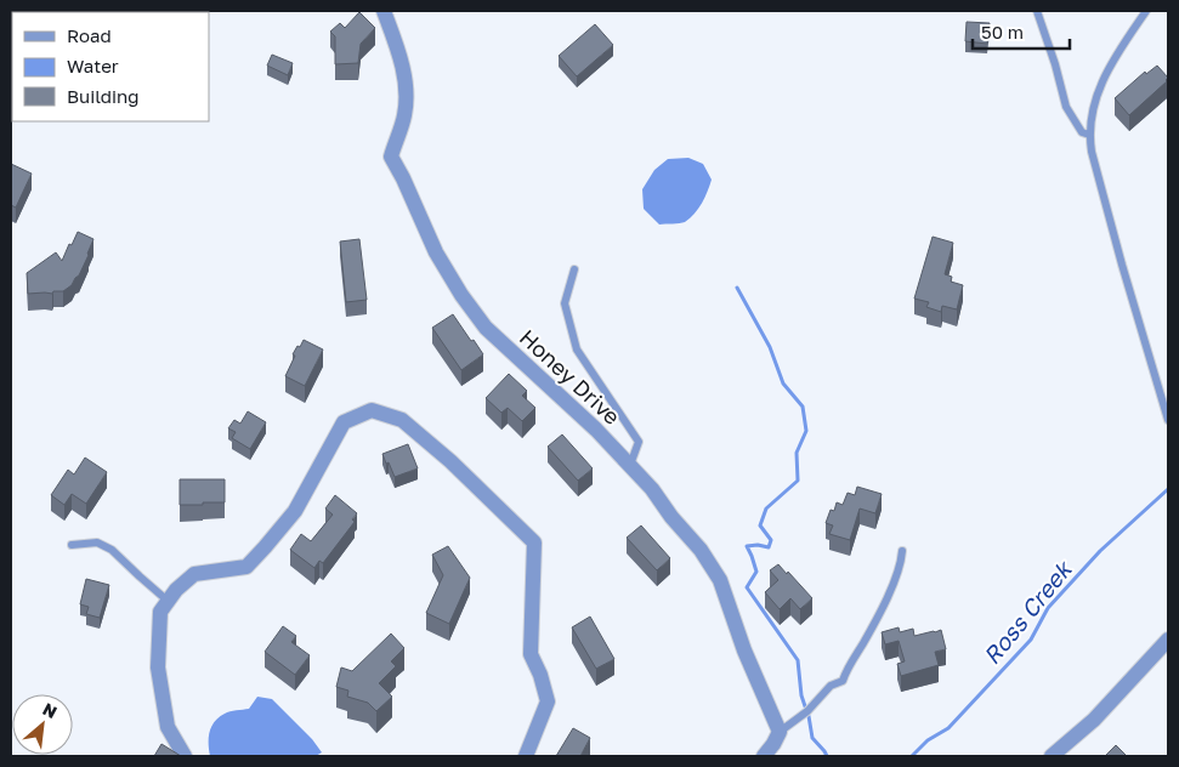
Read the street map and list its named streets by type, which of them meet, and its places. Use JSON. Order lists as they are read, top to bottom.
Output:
{
  "streets": {
    "street": ["Honey Drive"]
  },
  "water": ["Ross Creek"],
  "legend": ["Road", "Water", "Building"],
  "scale_bar": "50 m",
  "north": "top right"
}
